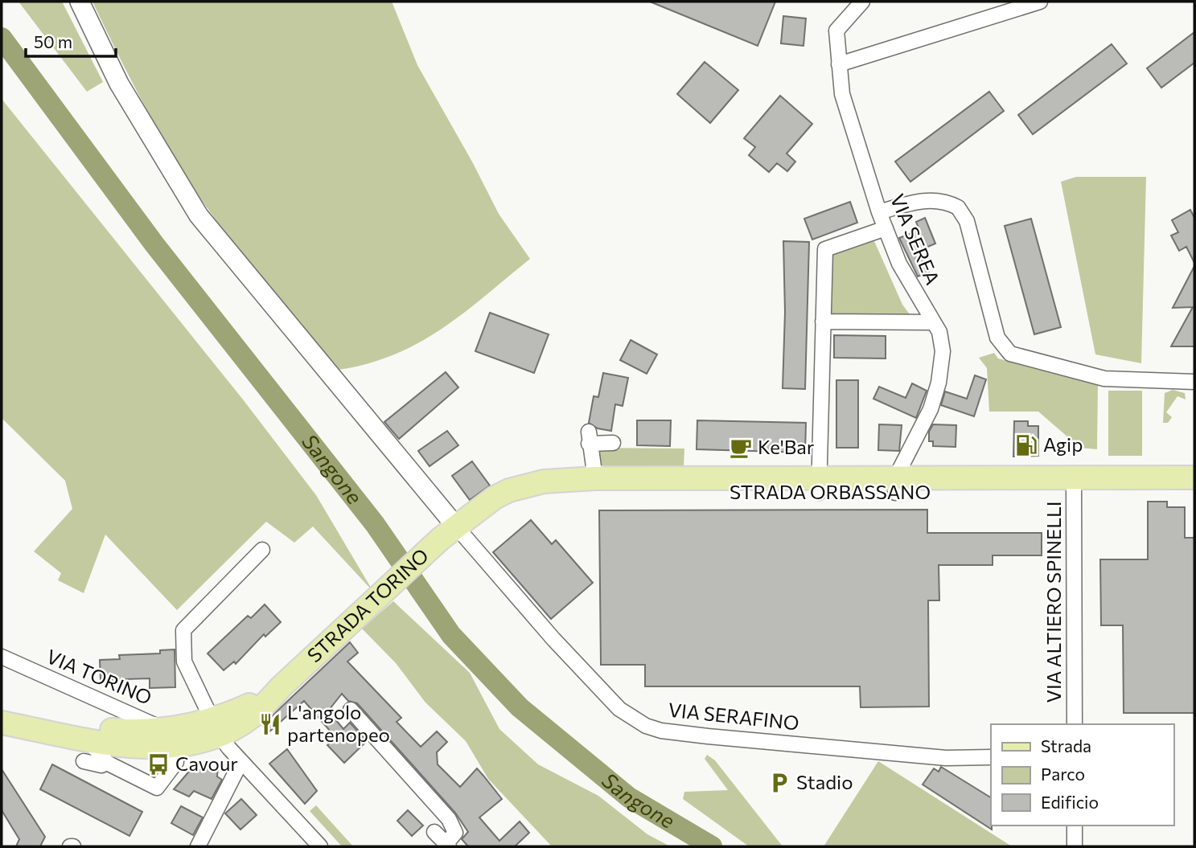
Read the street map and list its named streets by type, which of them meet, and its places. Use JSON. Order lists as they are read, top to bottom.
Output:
{
  "streets": {
    "main road": ["STRADA ORBASSANO", "STRADA TORINO"],
    "street": [
      "VIA SEREA",
      "VIA ALTIERO SPINELLI",
      "VIA TORINO",
      "VIA SERAFINO"
    ]
  },
  "crossings": [
    ["VIA SEREA", "STRADA ORBASSANO"],
    ["STRADA ORBASSANO", "VIA ALTIERO SPINELLI"],
    ["STRADA ORBASSANO", "STRADA TORINO"],
    ["STRADA ORBASSANO", "VIA SERAFINO"],
    ["STRADA TORINO", "VIA TORINO"],
    ["STRADA TORINO", "VIA SERAFINO"]
  ],
  "water": ["Sangone"],
  "places": {
    "fuel station": ["Agip"],
    "cafe": ["Ke'Bar"],
    "restaurant": ["L'angolo partenopeo"],
    "bus stop": ["Cavour"],
    "parking": ["Stadio"]
  },
  "legend": ["Strada", "Parco", "Edificio"],
  "scale_bar": "50 m"
}
